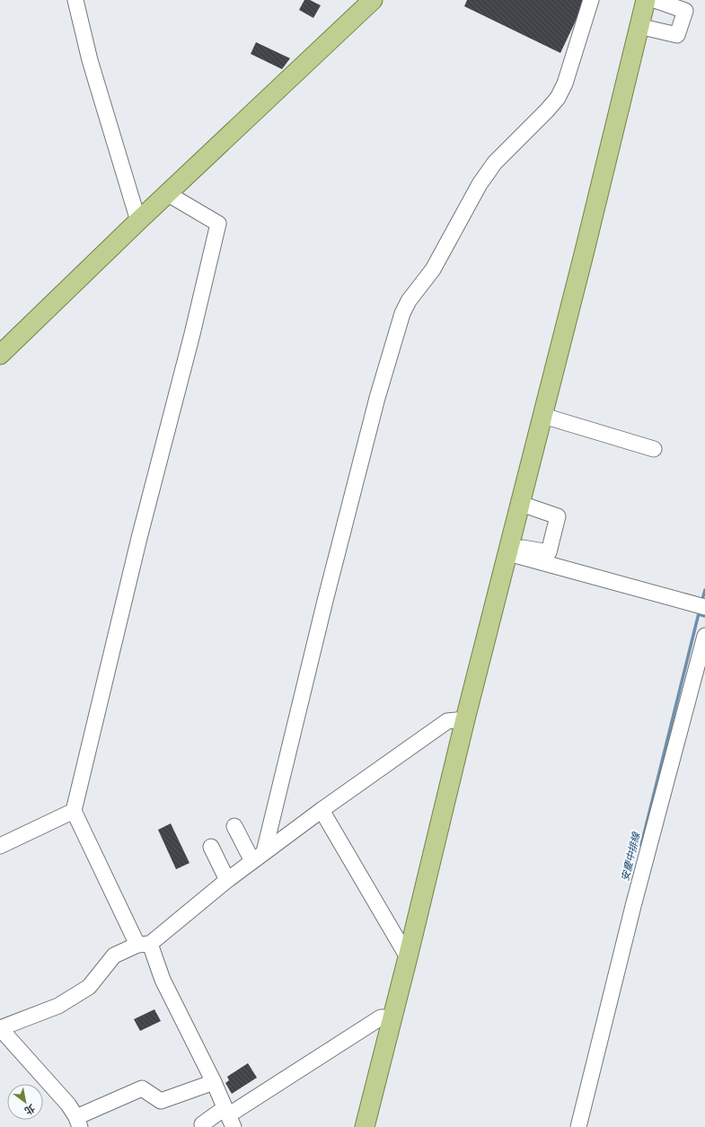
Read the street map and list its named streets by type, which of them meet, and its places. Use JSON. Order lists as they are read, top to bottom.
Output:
{
  "water": ["安慶中排線"],
  "north": "bottom right"
}
